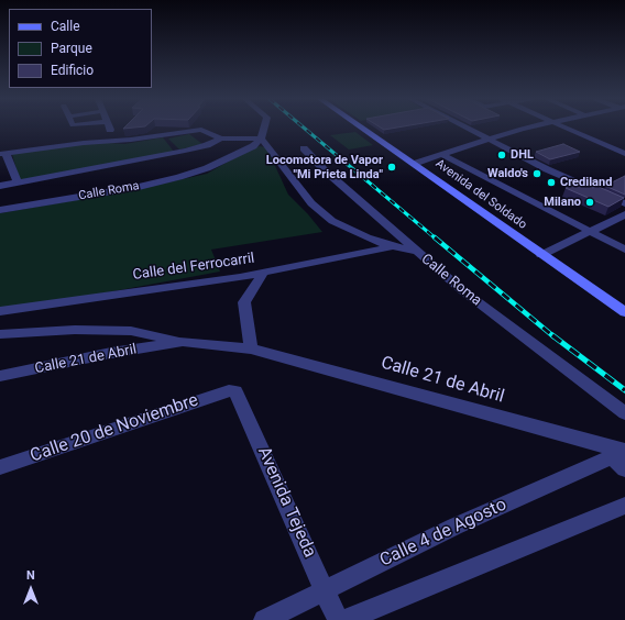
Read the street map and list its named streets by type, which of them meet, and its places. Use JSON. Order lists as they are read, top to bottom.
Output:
{
  "streets": {
    "street": [
      "Calle Roma",
      "Avenida del Soldado",
      "Calle del Ferrocarril",
      "Calle 21 de Abril",
      "Calle 20 de Noviembre",
      "Avenida Tejeda",
      "Calle 4 de Agosto"
    ]
  },
  "crossings": [
    ["Calle Roma", "Calle del Ferrocarril"],
    ["Calle 21 de Abril", "Calle 4 de Agosto"],
    ["Calle 20 de Noviembre", "Avenida Tejeda"],
    ["Avenida Tejeda", "Calle 4 de Agosto"]
  ],
  "places": [
    "DHL",
    "Locomotora de Vapor \"Mi Prieta Linda\"",
    "Waldo's",
    "Crediland",
    "Milano"
  ],
  "legend": ["Calle", "Parque", "Edificio"],
  "north": "top"
}
